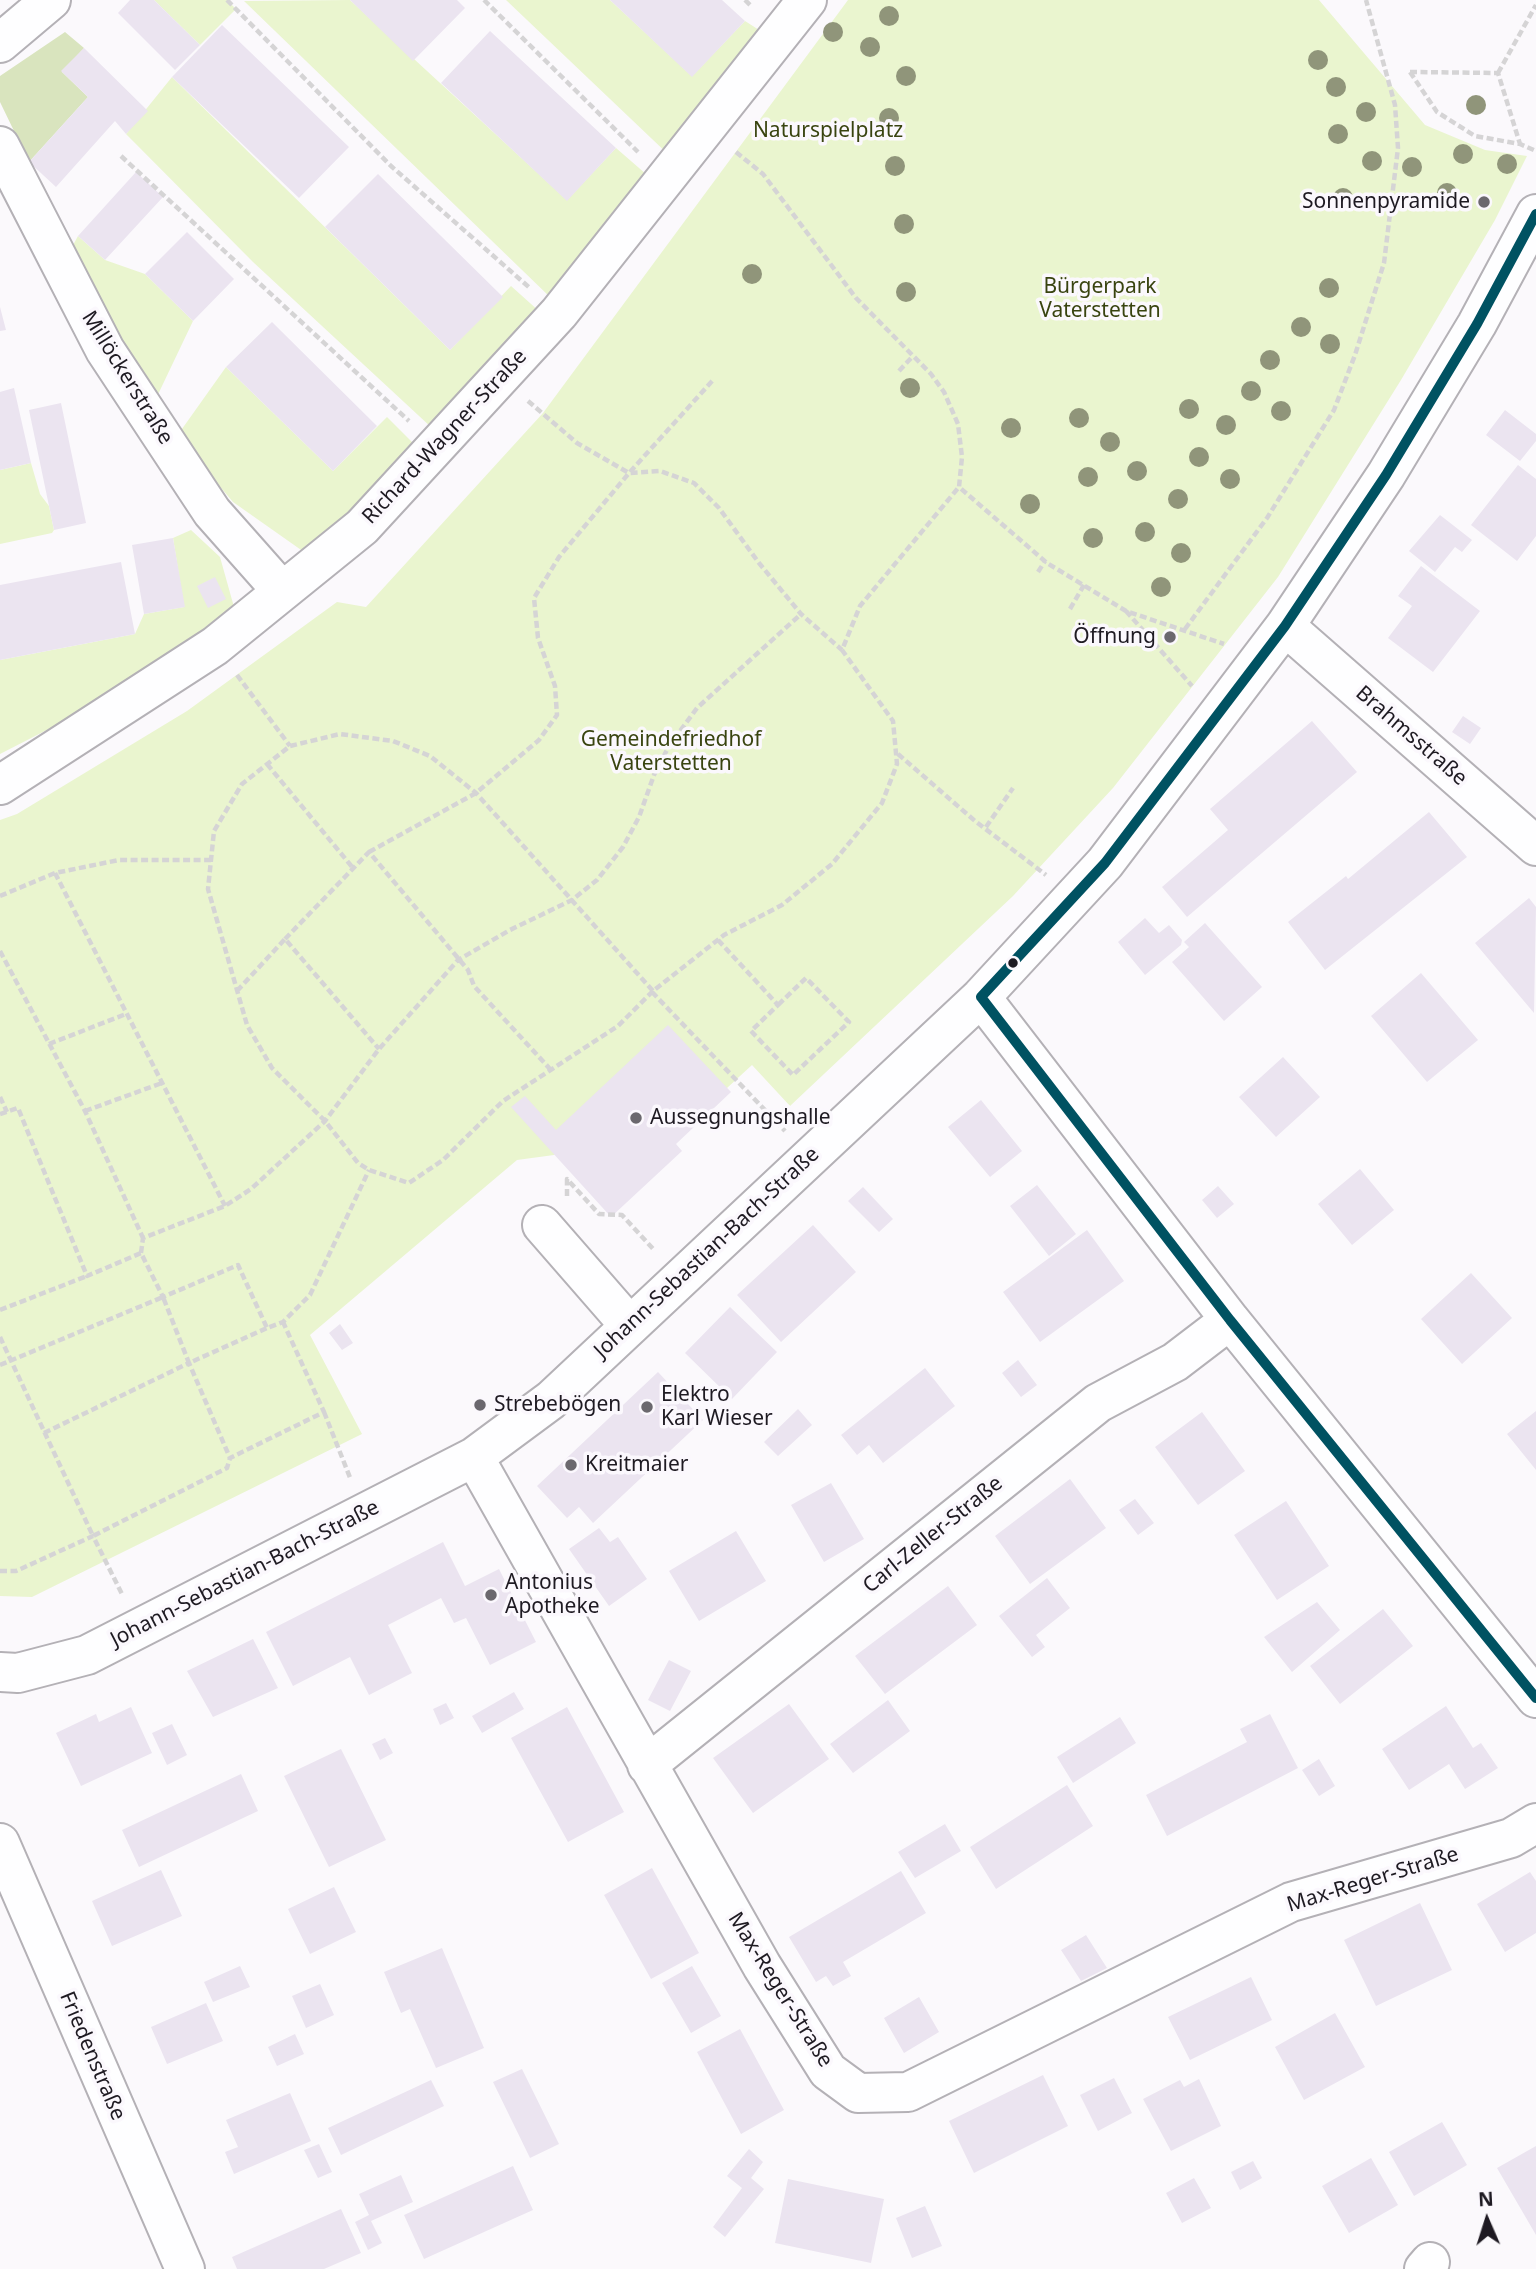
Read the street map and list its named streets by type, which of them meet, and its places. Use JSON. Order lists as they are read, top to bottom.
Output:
{
  "streets": {
    "street": [
      "Millöckerstraße",
      "Richard-Wagner-Straße",
      "Brahmsstraße",
      "Johann-Sebastian-Bach-Straße",
      "Carl-Zeller-Straße",
      "Max-Reger-Straße",
      "Friedenstraße"
    ]
  },
  "crossings": [
    ["Millöckerstraße", "Richard-Wagner-Straße"],
    ["Brahmsstraße", "Johann-Sebastian-Bach-Straße"],
    ["Johann-Sebastian-Bach-Straße", "Max-Reger-Straße"],
    ["Carl-Zeller-Straße", "Max-Reger-Straße"]
  ],
  "parks": ["Naturspielplatz", "Bürgerpark Vaterstetten", "Gemeindefriedhof Vaterstetten"],
  "places": [
    "Sonnenpyramide",
    "Öffnung",
    "Aussegnungshalle",
    "Strebebögen",
    "Elektro Karl Wieser",
    "Kreitmaier",
    "Antonius Apotheke"
  ],
  "north": "top"
}
